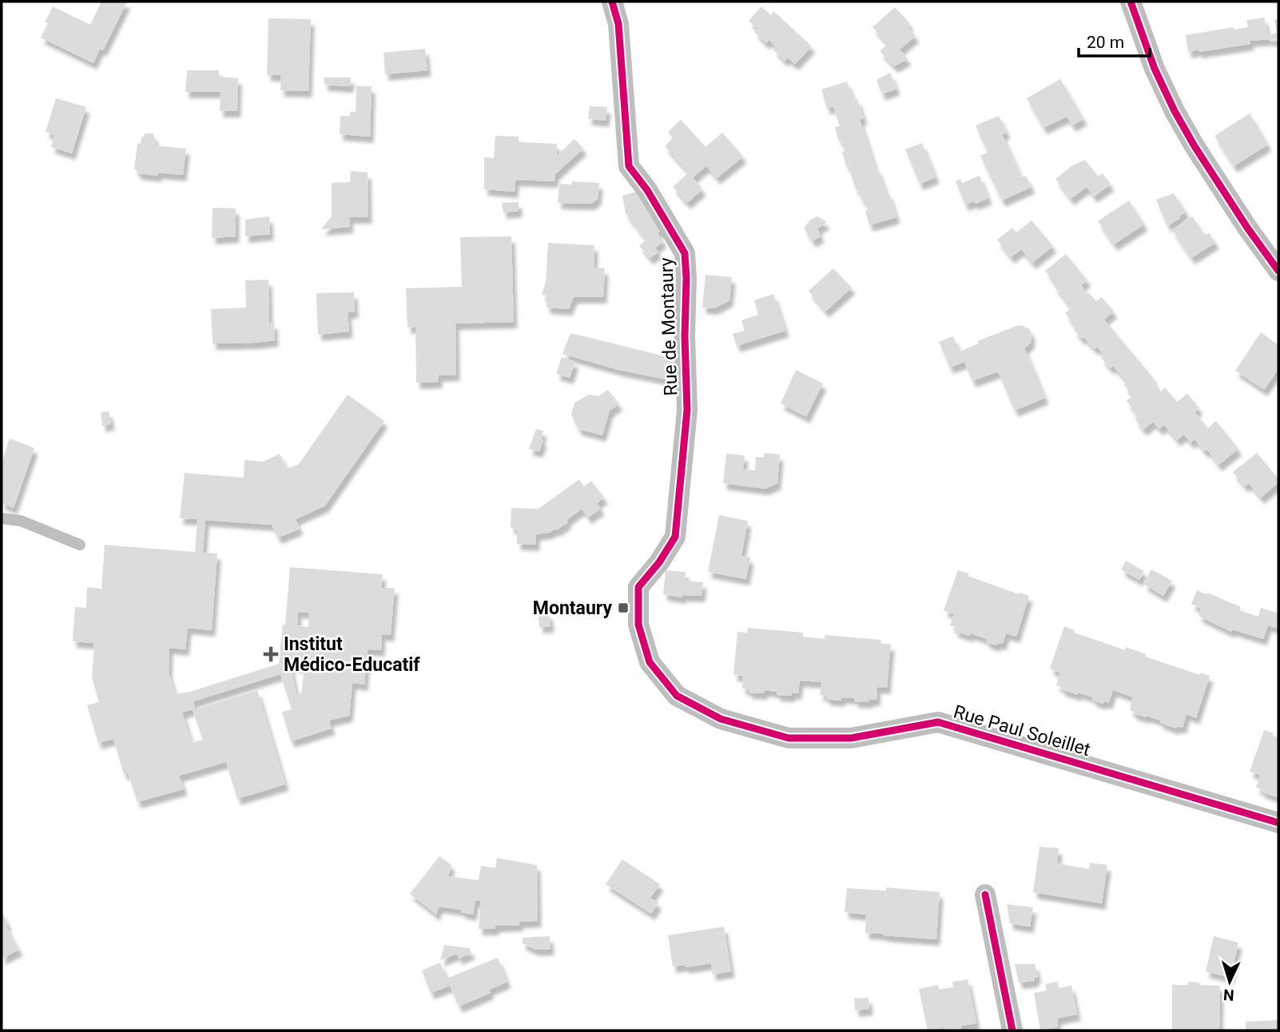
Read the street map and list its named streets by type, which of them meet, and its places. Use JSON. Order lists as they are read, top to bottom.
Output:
{
  "streets": {
    "street": ["Rue de Montaury", "Rue Paul Soleillet"]
  },
  "crossings": [
    ["Rue de Montaury", "Rue Paul Soleillet"]
  ],
  "places": {
    "transit": ["Montaury"],
    "health": ["Institut Médico-Educatif"]
  },
  "scale_bar": "20 m",
  "north": "bottom"
}
